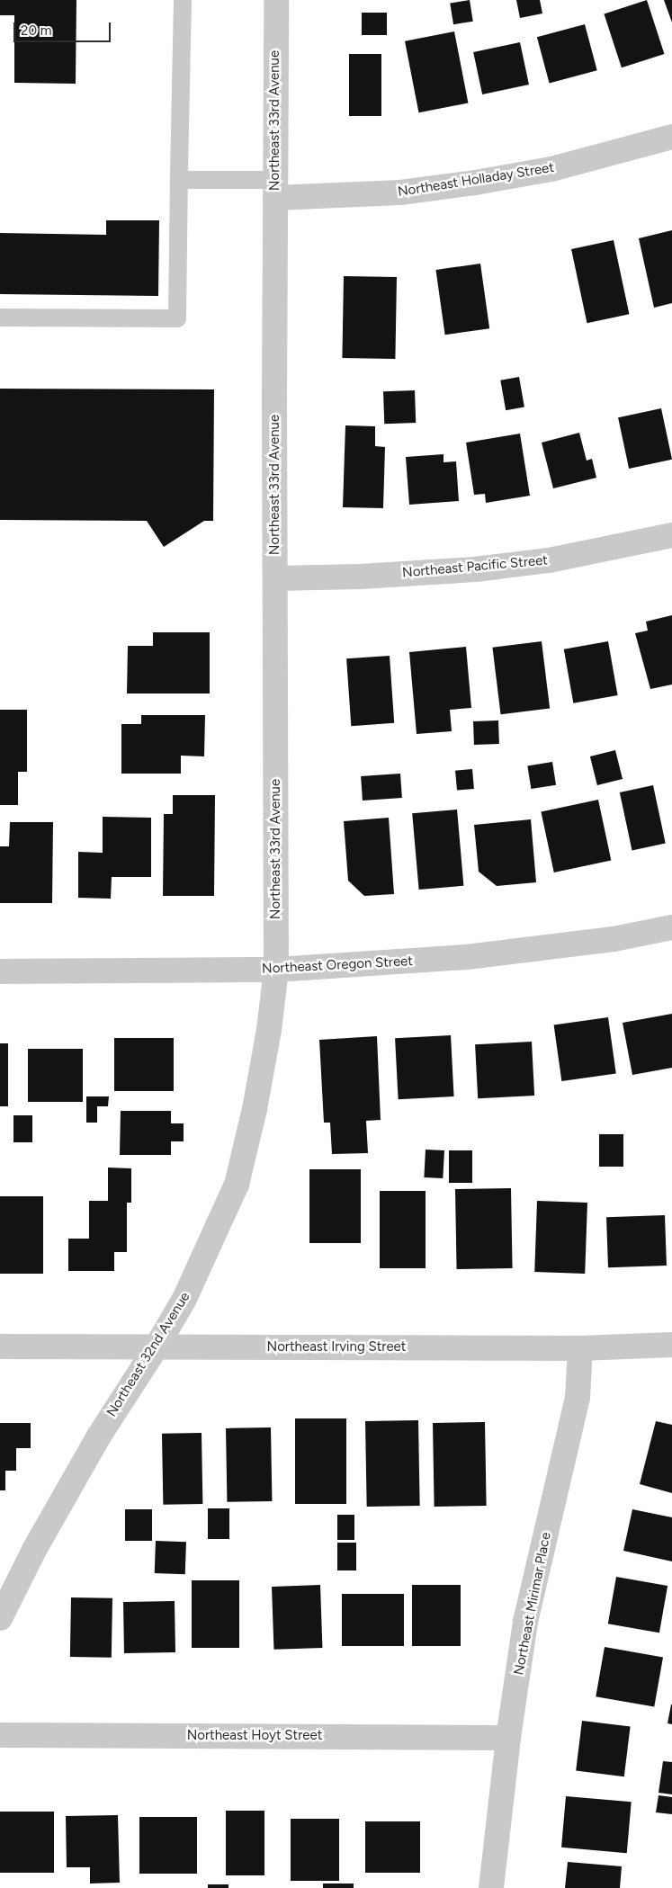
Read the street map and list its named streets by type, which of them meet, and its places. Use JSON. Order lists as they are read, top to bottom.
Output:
{
  "streets": {
    "street": [
      "Northeast 33rd Avenue",
      "Northeast Holladay Street",
      "Northeast Pacific Street",
      "Northeast Oregon Street",
      "Northeast Irving Street",
      "Northeast 32nd Avenue",
      "Northeast Mirimar Place",
      "Northeast Hoyt Street"
    ]
  },
  "crossings": [
    ["Northeast 33rd Avenue", "Northeast Holladay Street"],
    ["Northeast 33rd Avenue", "Northeast Pacific Street"],
    ["Northeast 33rd Avenue", "Northeast Oregon Street"],
    ["Northeast 33rd Avenue", "Northeast 32nd Avenue"],
    ["Northeast Oregon Street", "Northeast 32nd Avenue"],
    ["Northeast Irving Street", "Northeast 32nd Avenue"],
    ["Northeast Irving Street", "Northeast Mirimar Place"],
    ["Northeast Mirimar Place", "Northeast Hoyt Street"]
  ],
  "scale_bar": "20 m"
}
